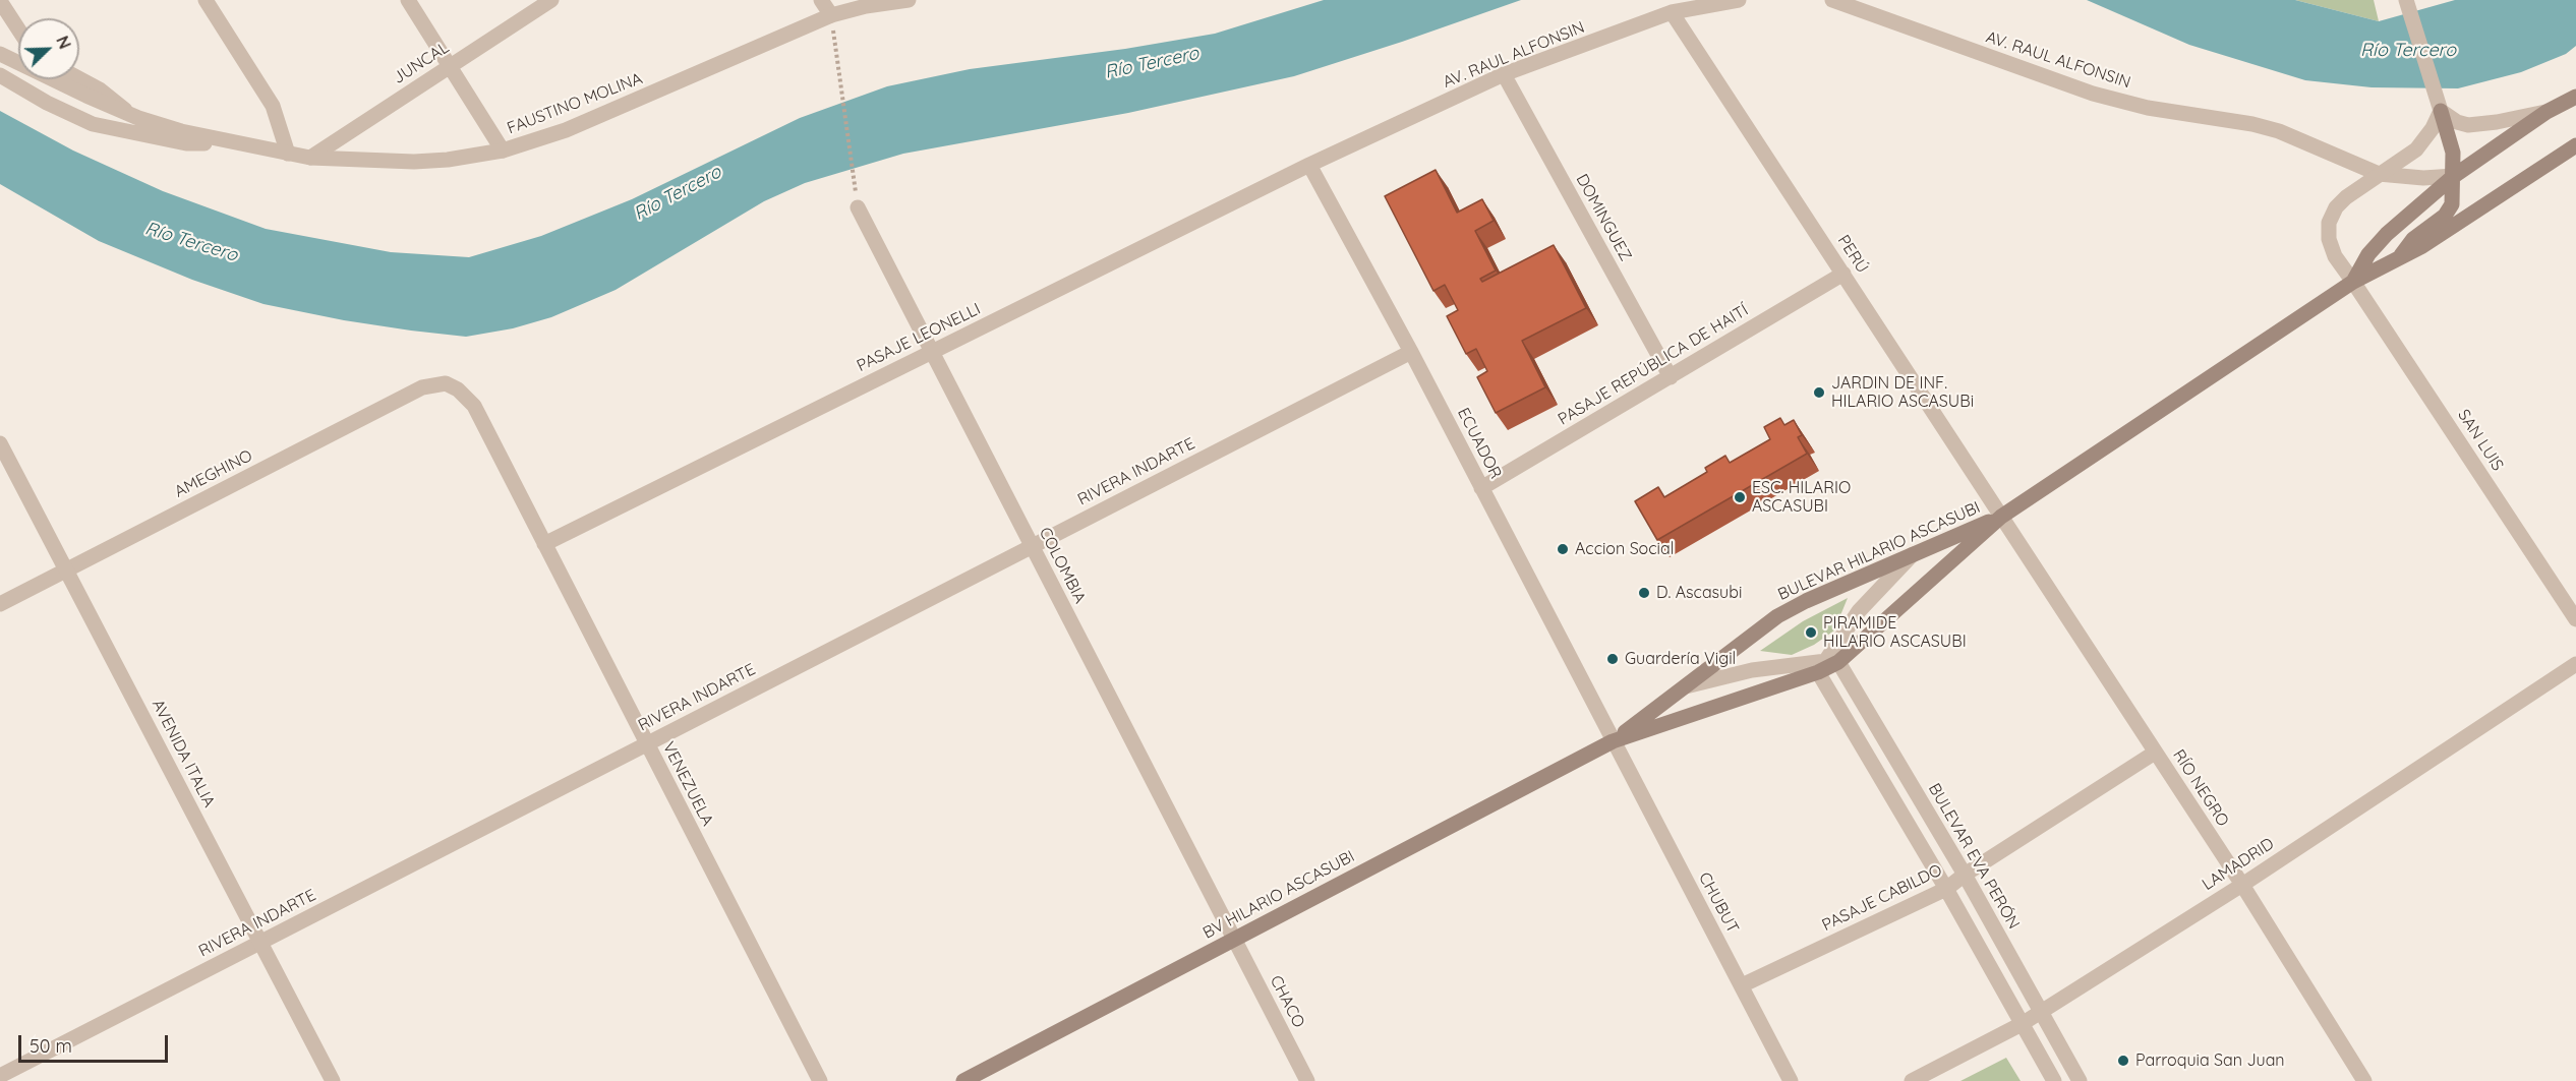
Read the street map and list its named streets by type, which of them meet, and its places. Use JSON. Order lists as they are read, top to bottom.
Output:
{
  "streets": {
    "main road": ["BULEVAR HILARIO ASCASUBI", "BV HILARIO ASCASUBI"],
    "street": [
      "AV. RAUL ALFONSIN",
      "JUNCAL",
      "FAUSTINO MOLINA",
      "DOMINGUEZ",
      "PERÚ",
      "PASAJE LEONELLI",
      "PASAJE REPÚBLICA DE HAITÍ",
      "SAN LUIS",
      "ECUADOR",
      "RIVERA INDARTE",
      "AMEGHINO",
      "COLOMBIA",
      "AVENIDA ITALIA",
      "VENEZUELA",
      "RÍO NEGRO",
      "BULEVAR EVA PERÓN",
      "LAMADRID",
      "PASAJE CABILDO",
      "CHUBUT",
      "CHACO"
    ]
  },
  "crossings": [
    ["AV. RAUL ALFONSIN", "DOMINGUEZ"],
    ["AV. RAUL ALFONSIN", "PERÚ"],
    ["AV. RAUL ALFONSIN", "PASAJE LEONELLI"],
    ["AV. RAUL ALFONSIN", "SAN LUIS"],
    ["AV. RAUL ALFONSIN", "ECUADOR"],
    ["AV. RAUL ALFONSIN", "BULEVAR HILARIO ASCASUBI"],
    ["JUNCAL", "FAUSTINO MOLINA"],
    ["DOMINGUEZ", "PASAJE REPÚBLICA DE HAITÍ"],
    ["PERÚ", "PASAJE REPÚBLICA DE HAITÍ"],
    ["PERÚ", "BULEVAR HILARIO ASCASUBI"],
    ["PERÚ", "RÍO NEGRO"],
    ["PASAJE LEONELLI", "ECUADOR"],
    ["PASAJE LEONELLI", "COLOMBIA"],
    ["PASAJE LEONELLI", "VENEZUELA"],
    ["PASAJE REPÚBLICA DE HAITÍ", "ECUADOR"],
    ["SAN LUIS", "BULEVAR HILARIO ASCASUBI"],
    ["ECUADOR", "RIVERA INDARTE"],
    ["ECUADOR", "BULEVAR HILARIO ASCASUBI"],
    ["ECUADOR", "BV HILARIO ASCASUBI"],
    ["ECUADOR", "CHUBUT"],
    ["RIVERA INDARTE", "COLOMBIA"],
    ["RIVERA INDARTE", "AVENIDA ITALIA"],
    ["RIVERA INDARTE", "VENEZUELA"],
    ["AMEGHINO", "AVENIDA ITALIA"],
    ["AMEGHINO", "VENEZUELA"],
    ["BULEVAR HILARIO ASCASUBI", "RÍO NEGRO"],
    ["BULEVAR HILARIO ASCASUBI", "BULEVAR EVA PERÓN"],
    ["BULEVAR HILARIO ASCASUBI", "BV HILARIO ASCASUBI"],
    ["BULEVAR HILARIO ASCASUBI", "CHUBUT"],
    ["COLOMBIA", "BV HILARIO ASCASUBI"],
    ["COLOMBIA", "CHACO"],
    ["RÍO NEGRO", "LAMADRID"],
    ["RÍO NEGRO", "PASAJE CABILDO"],
    ["BULEVAR EVA PERÓN", "LAMADRID"],
    ["BULEVAR EVA PERÓN", "PASAJE CABILDO"],
    ["BV HILARIO ASCASUBI", "CHUBUT"],
    ["BV HILARIO ASCASUBI", "CHACO"],
    ["PASAJE CABILDO", "CHUBUT"]
  ],
  "water": ["Río Tercero"],
  "places": [
    "JARDIN DE INF. HILARIO ASCASUBi",
    "ESC. HILARIO ASCASUBI",
    "Accion Social",
    "D. Ascasubi",
    "PIRAMIDE HILARIO ASCASUBI",
    "Guardería Vigil",
    "Parroquia San Juan"
  ],
  "scale_bar": "50 m",
  "north": "top right"
}
